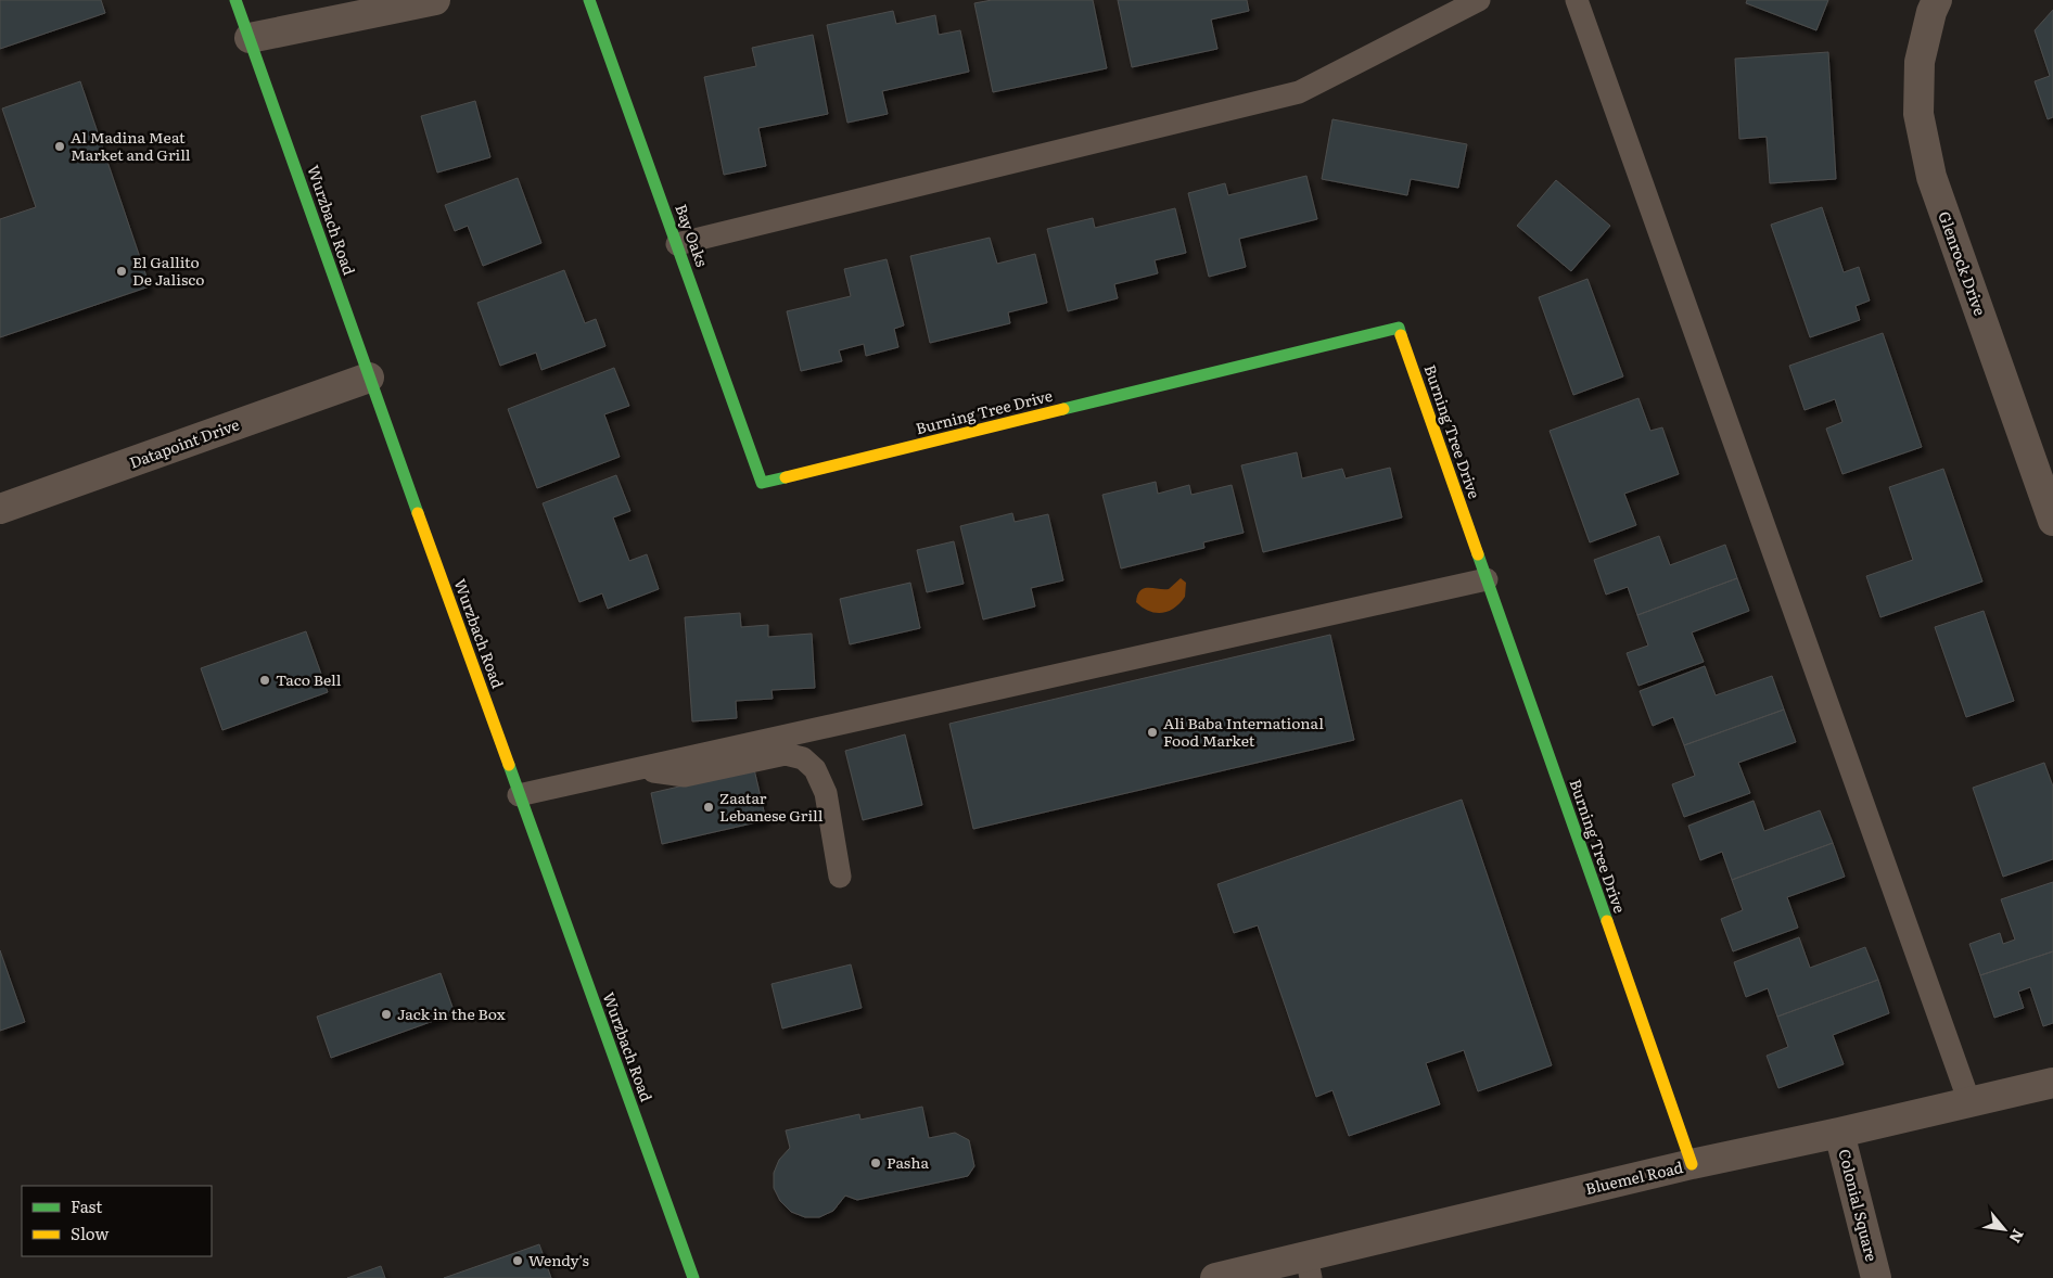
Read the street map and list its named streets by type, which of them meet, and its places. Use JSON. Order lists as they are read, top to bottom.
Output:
{
  "streets": {
    "street": [
      "Wurzbach Road",
      "Bay Oaks",
      "Glenrock Drive",
      "Burning Tree Drive",
      "Datapoint Drive",
      "Bluemel Road",
      "Colonial Square"
    ]
  },
  "crossings": [
    ["Wurzbach Road", "Datapoint Drive"],
    ["Bay Oaks", "Burning Tree Drive"],
    ["Burning Tree Drive", "Bluemel Road"],
    ["Bluemel Road", "Colonial Square"]
  ],
  "places": [
    "Al Madina Meat Market and Grill",
    "El Gallito De Jalisco",
    "Taco Bell",
    "Ali Baba International Food Market",
    "Zaatar Lebanese Grill",
    "Jack in the Box",
    "Pasha",
    "Wendy's"
  ],
  "legend": ["Fast", "Slow"],
  "north": "bottom right"
}
